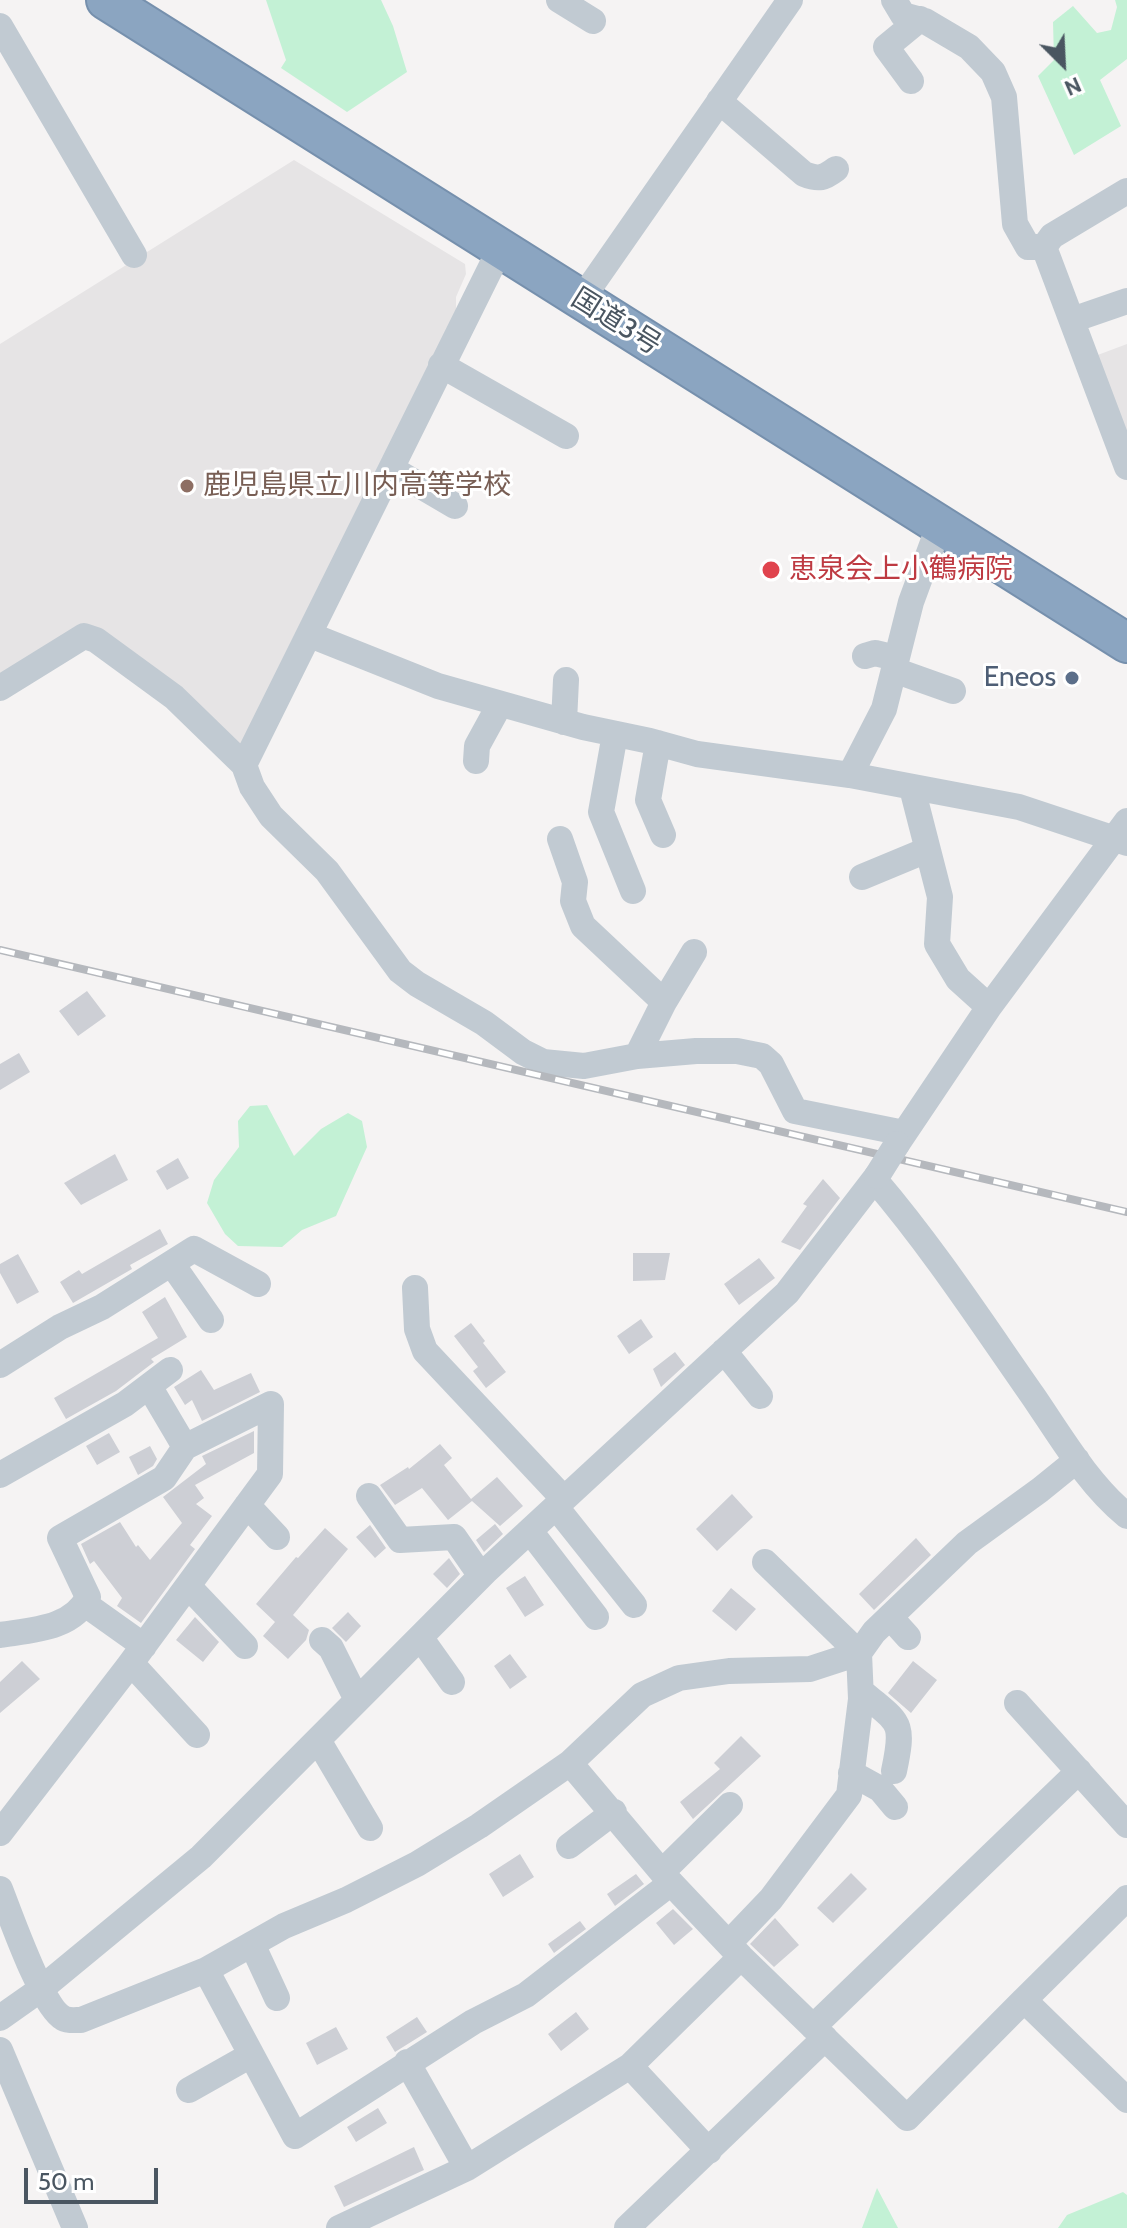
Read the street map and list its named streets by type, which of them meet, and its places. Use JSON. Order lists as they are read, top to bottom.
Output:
{
  "streets": {
    "highway": ["国道3号"]
  },
  "places": ["鹿児島県立川内高等学校", "恵泉会上小鶴病院", "Eneos"],
  "scale_bar": "50 m",
  "north": "bottom right"
}
